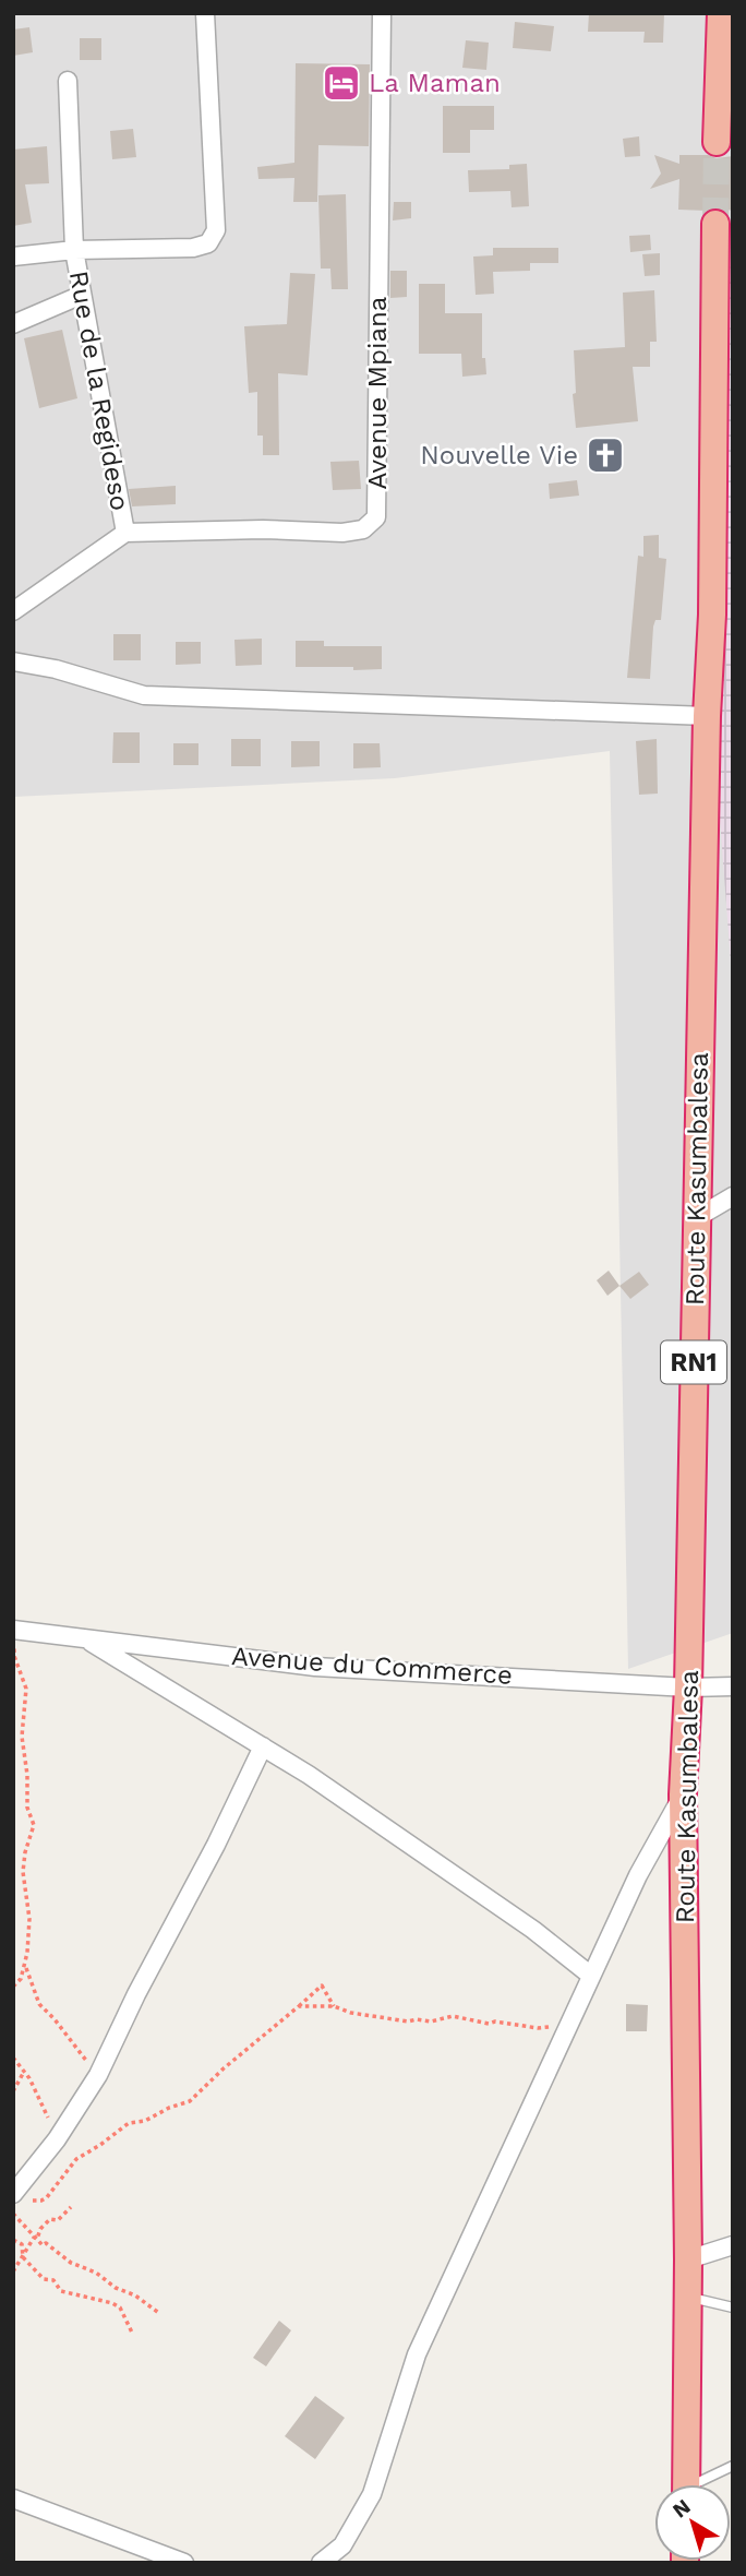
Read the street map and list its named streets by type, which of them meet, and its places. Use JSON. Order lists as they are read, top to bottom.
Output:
{
  "streets": {
    "highway": ["Route Kasumbalesa", "RN1"],
    "street": ["Rue de la Regideso", "Avenue Mpiana", "Avenue du Commerce"]
  },
  "crossings": [
    ["Rue de la Regideso", "Avenue Mpiana"],
    ["Route Kasumbalesa", "Avenue du Commerce"]
  ],
  "places": {
    "hotel": ["La Maman"],
    "church": ["Nouvelle Vie"]
  },
  "north": "top left"
}
